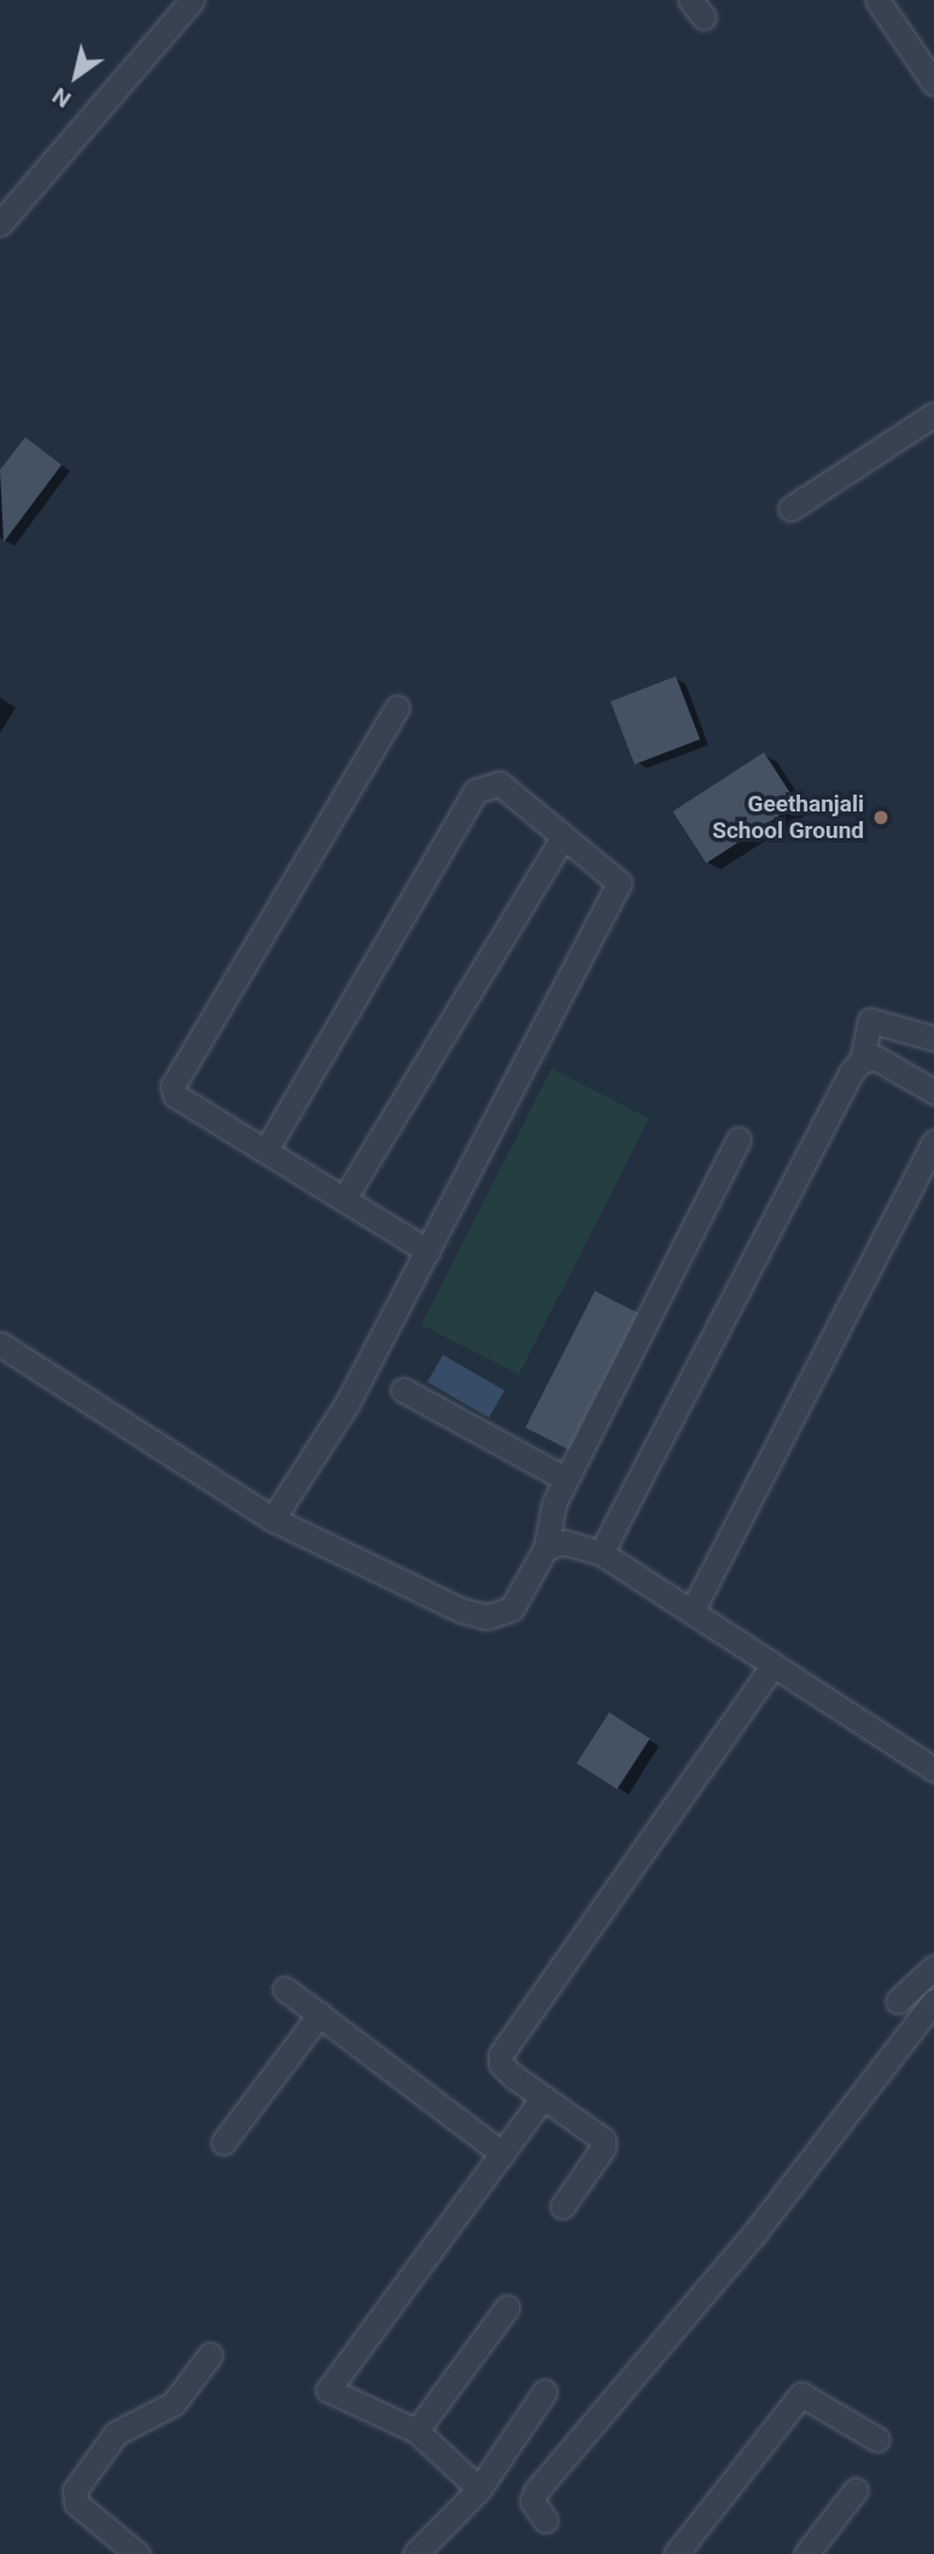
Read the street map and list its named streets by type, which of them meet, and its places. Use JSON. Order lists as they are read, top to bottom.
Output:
{
  "places": ["Geethanjali School Ground"],
  "north": "bottom left"
}
